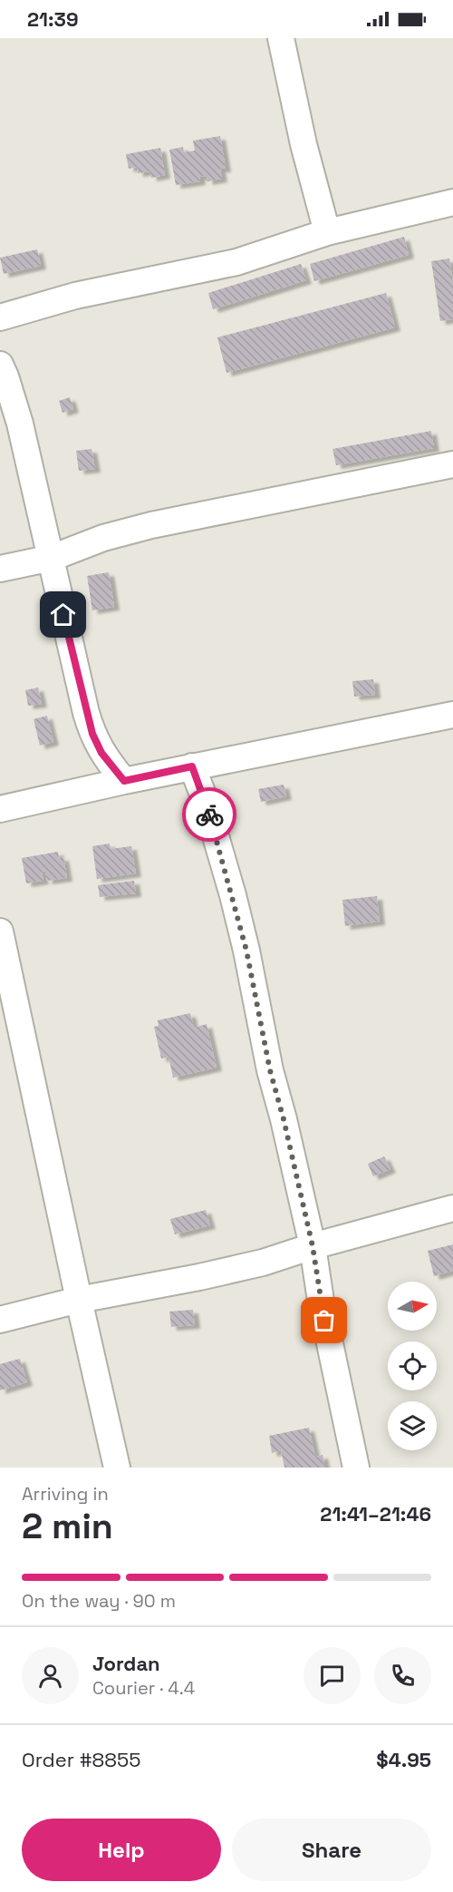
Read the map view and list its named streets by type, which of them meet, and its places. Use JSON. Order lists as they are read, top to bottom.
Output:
{
  "north": "right",
  "page": {
    "status": "21:39",
    "heading": ["2 min", "Arriving in", "21:41–21:46"],
    "panel": [
      "Jordan",
      "Courier · 4.4",
      "Order #8855",
      "$4.95"
    ],
    "bar": "On the way · 90 m",
    "buttons": ["Help", "Share"]
  }
}
